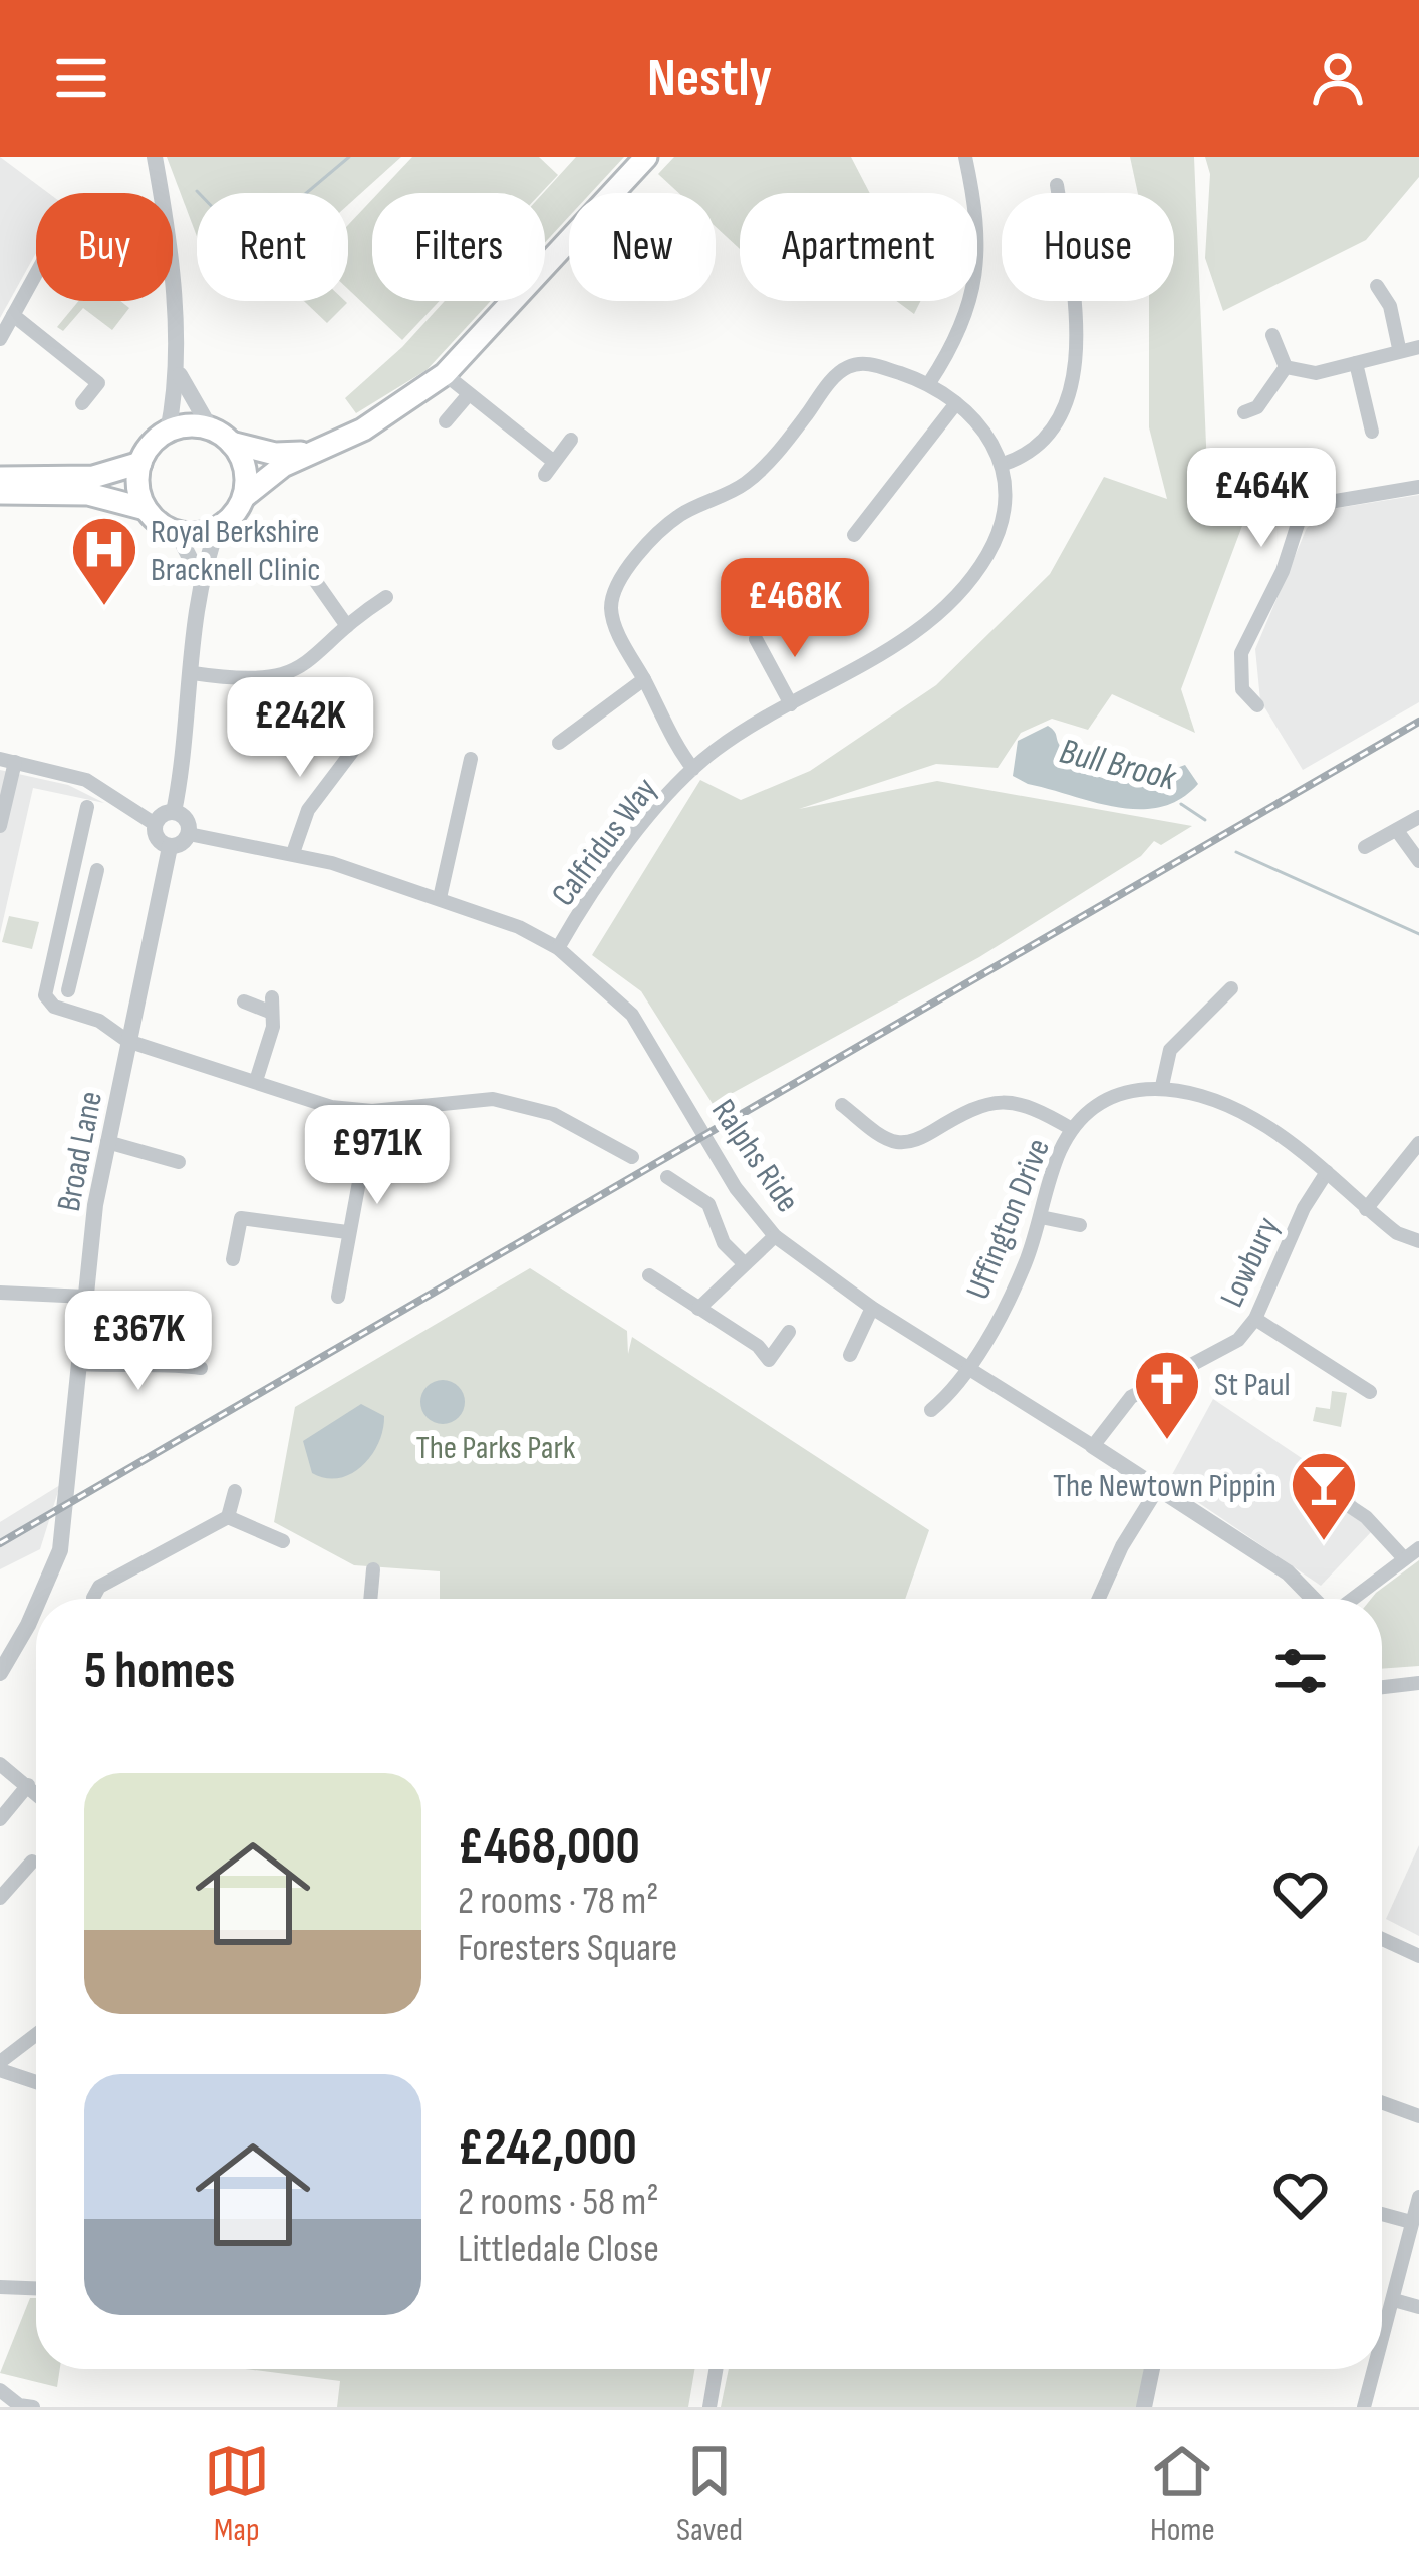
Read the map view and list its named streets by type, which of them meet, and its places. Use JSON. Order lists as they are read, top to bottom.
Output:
{
  "streets": {
    "street": [
      "Calfridus Way",
      "Broad Lane",
      "Ralphs Ride",
      "Uffington Drive",
      "Lowbury"
    ]
  },
  "crossings": [
    ["Calfridus Way", "Ralphs Ride"],
    ["Broad Lane", "Ralphs Ride"],
    ["Ralphs Ride", "Uffington Drive"],
    ["Ralphs Ride", "Lowbury"]
  ],
  "water": ["Bull Brook"],
  "parks": ["The Parks Park"],
  "places": {
    "hospital": ["Royal Berkshire Bracknell Clinic"],
    "church": ["St Paul"],
    "bar": ["The Newtown Pippin"]
  },
  "page": {
    "header": "Nestly",
    "chip": [
      "Buy",
      "Rent",
      "Filters",
      "New",
      "Apartment",
      "House"
    ],
    "price": [
      "£464K",
      "£468K",
      "£242K",
      "£971K",
      "£367K"
    ],
    "heading": "5 homes",
    "list": [
      {
        "name": "£468,000",
        "note": "2 rooms · 78 m² · Foresters Square"
      },
      {
        "name": "£242,000",
        "note": "2 rooms · 58 m² · Littledale Close"
      }
    ],
    "tabs": ["Map", "Saved", "Home"]
  }
}
